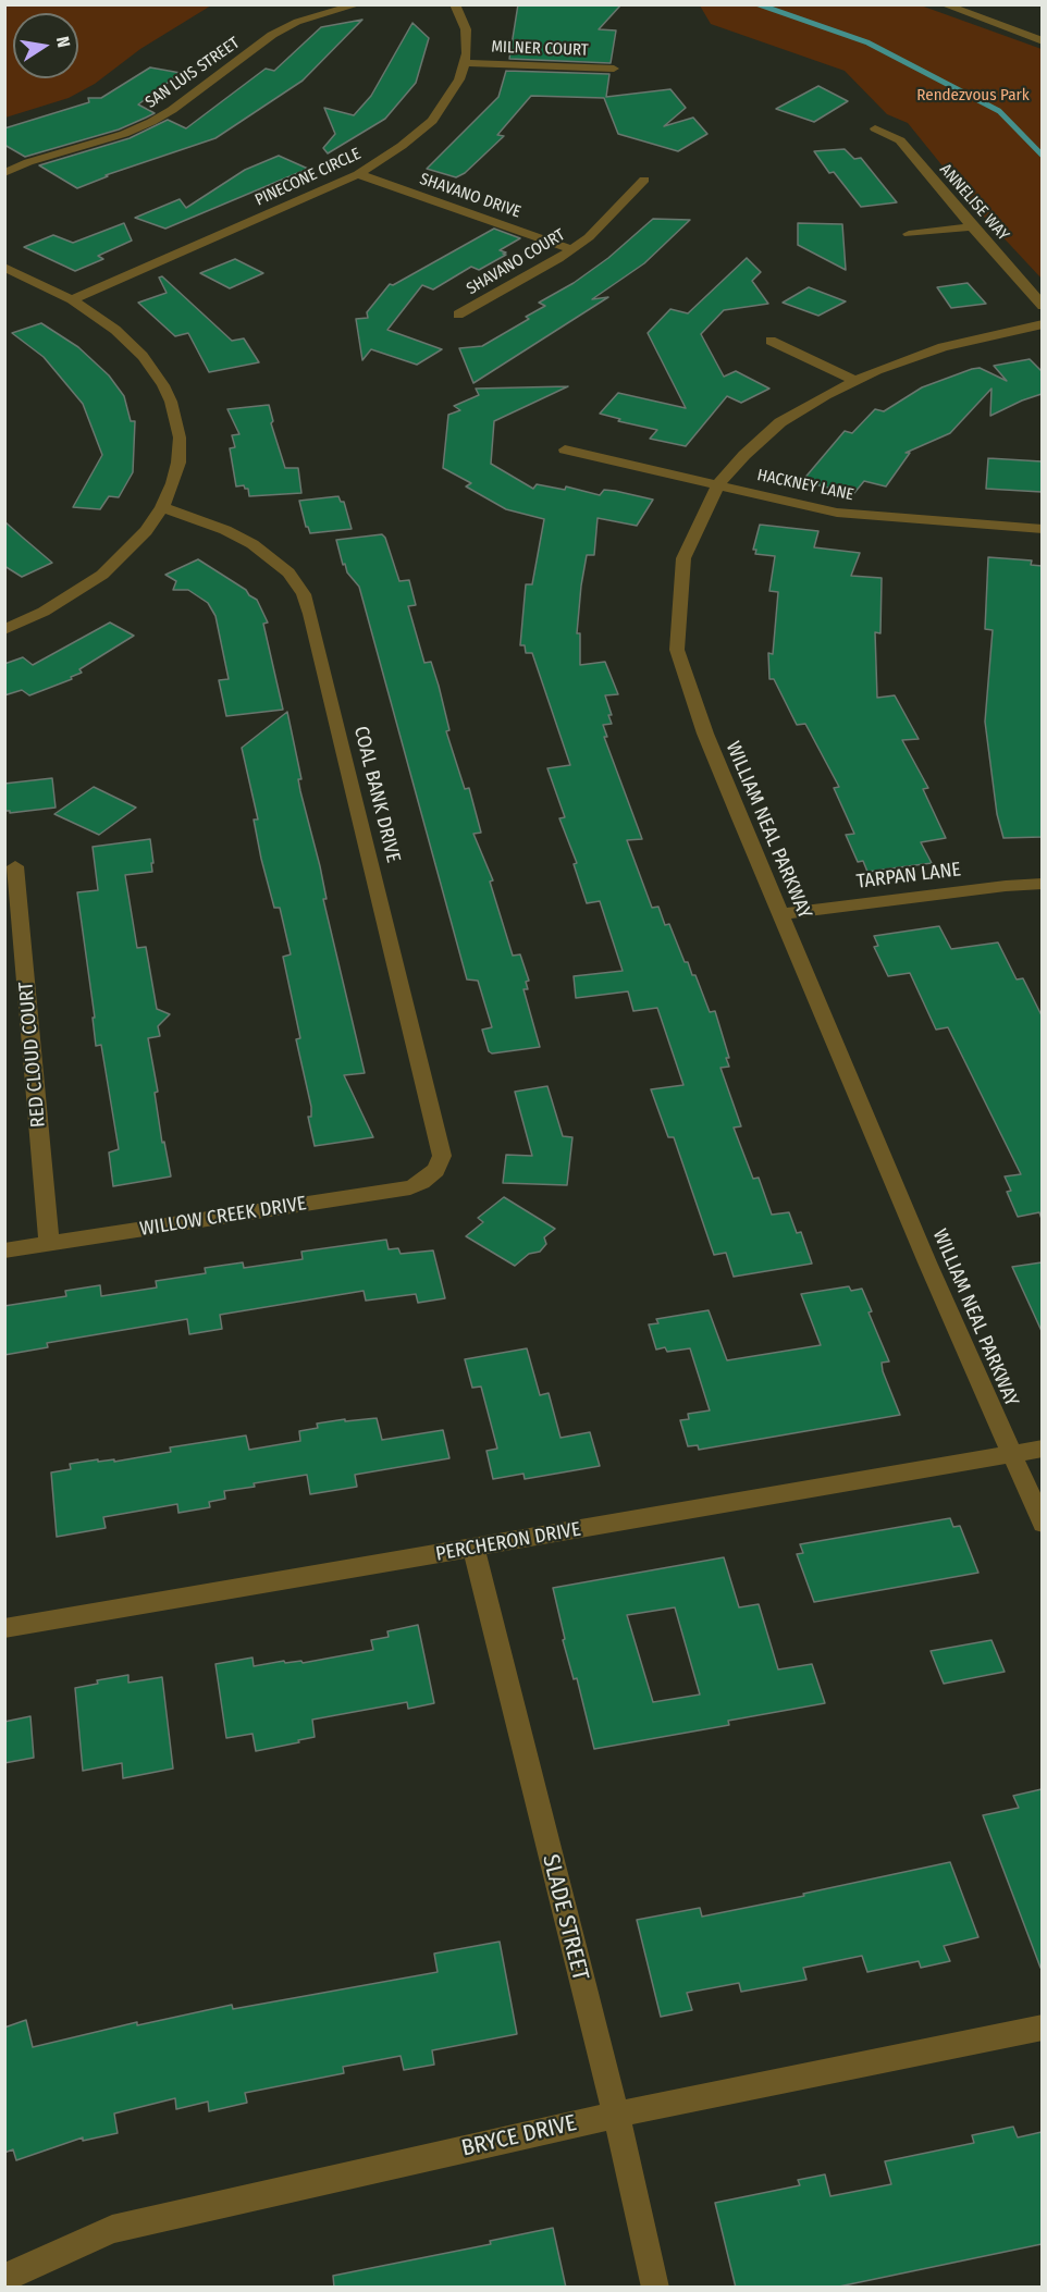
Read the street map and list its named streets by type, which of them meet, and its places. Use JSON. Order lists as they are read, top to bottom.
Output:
{
  "streets": {
    "street": [
      "MILNER COURT",
      "SAN LUIS STREET",
      "PINECONE CIRCLE",
      "SHAVANO DRIVE",
      "ANNELISE WAY",
      "SHAVANO COURT",
      "HACKNEY LANE",
      "COAL BANK DRIVE",
      "WILLIAM NEAL PARKWAY",
      "TARPAN LANE",
      "RED CLOUD COURT",
      "WILLOW CREEK DRIVE",
      "PERCHERON DRIVE",
      "SLADE STREET",
      "BRYCE DRIVE"
    ]
  },
  "crossings": [
    ["MILNER COURT", "PINECONE CIRCLE"],
    ["PINECONE CIRCLE", "SHAVANO DRIVE"],
    ["SHAVANO DRIVE", "SHAVANO COURT"],
    ["HACKNEY LANE", "WILLIAM NEAL PARKWAY"],
    ["COAL BANK DRIVE", "WILLOW CREEK DRIVE"],
    ["WILLIAM NEAL PARKWAY", "TARPAN LANE"],
    ["WILLIAM NEAL PARKWAY", "PERCHERON DRIVE"],
    ["RED CLOUD COURT", "WILLOW CREEK DRIVE"],
    ["PERCHERON DRIVE", "SLADE STREET"],
    ["SLADE STREET", "BRYCE DRIVE"]
  ],
  "parks": ["Rendezvous Park"],
  "north": "right"
}
